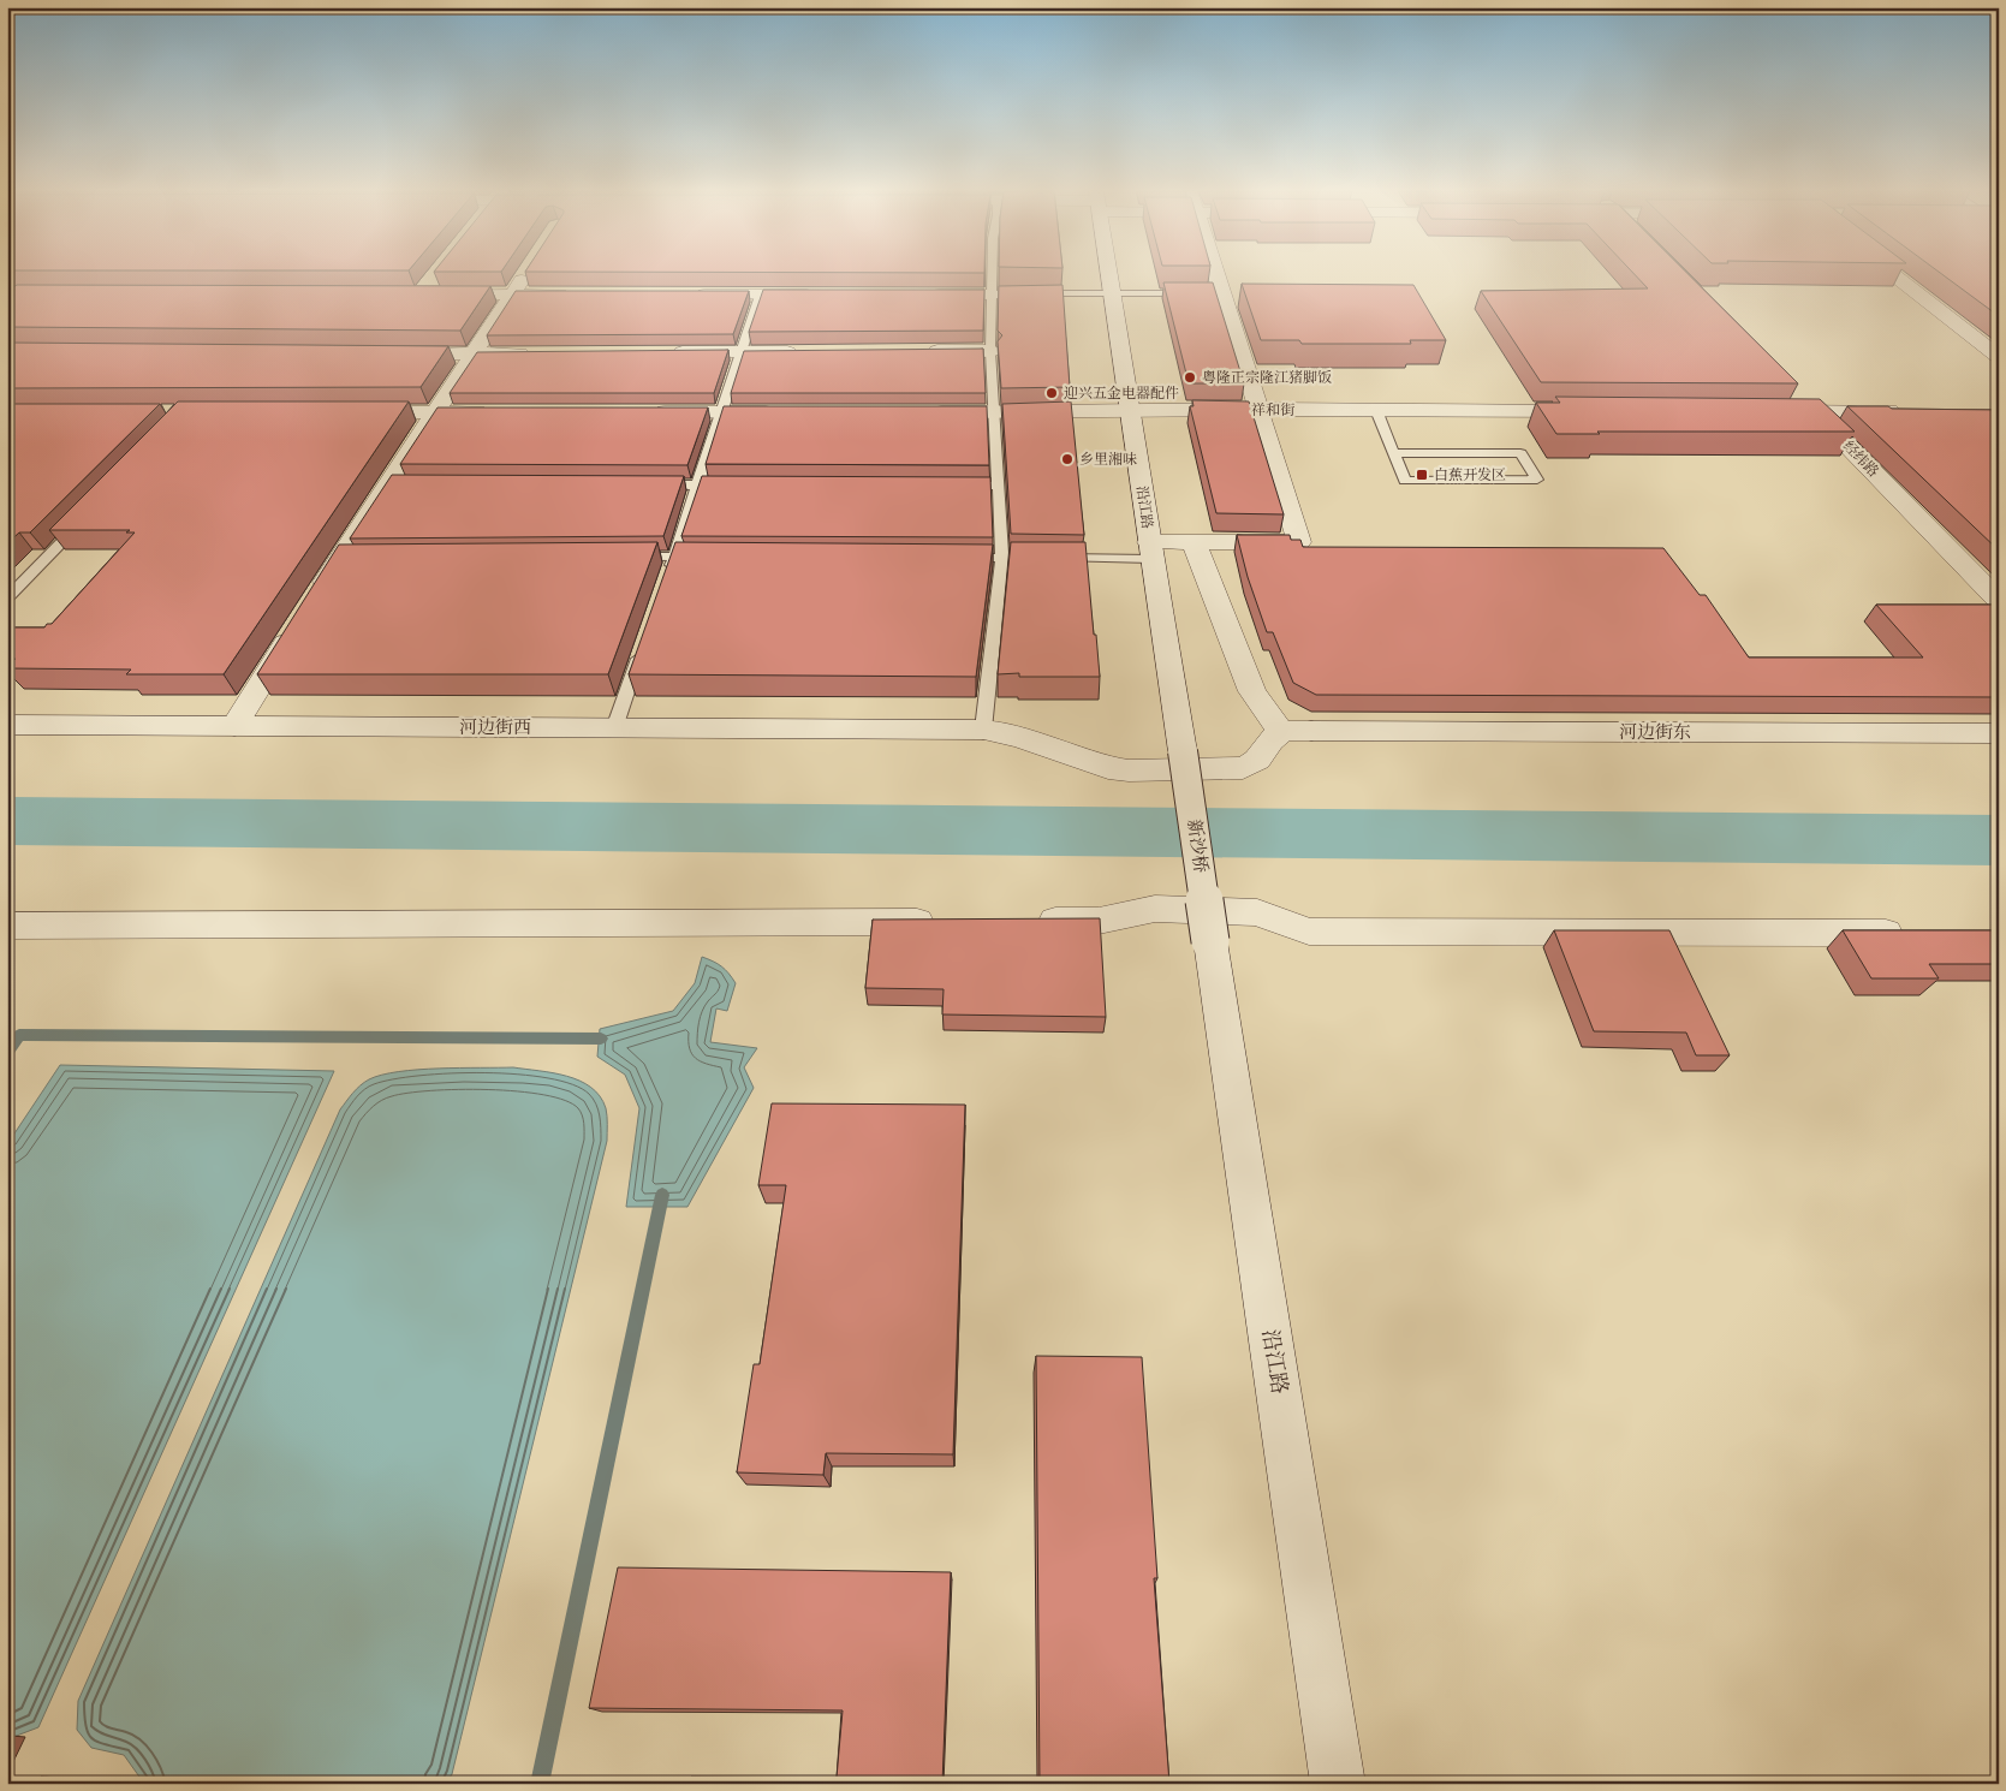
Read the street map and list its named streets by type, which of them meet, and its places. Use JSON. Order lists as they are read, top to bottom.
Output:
{
  "streets": {
    "street": [
      "祥和街",
      "经纬路",
      "沿江路",
      "河边街西",
      "河边街东",
      "新沙桥"
    ]
  },
  "crossings": [
    ["祥和街", "沿江路"],
    ["沿江路", "新沙桥"],
    ["河边街西", "河边街东"]
  ],
  "places": {
    "other": ["粤隆正宗隆江猪脚饭", "迎兴五金电器配件", "乡里湘味"],
    "transit": ["白蕉开发区"]
  }
}
